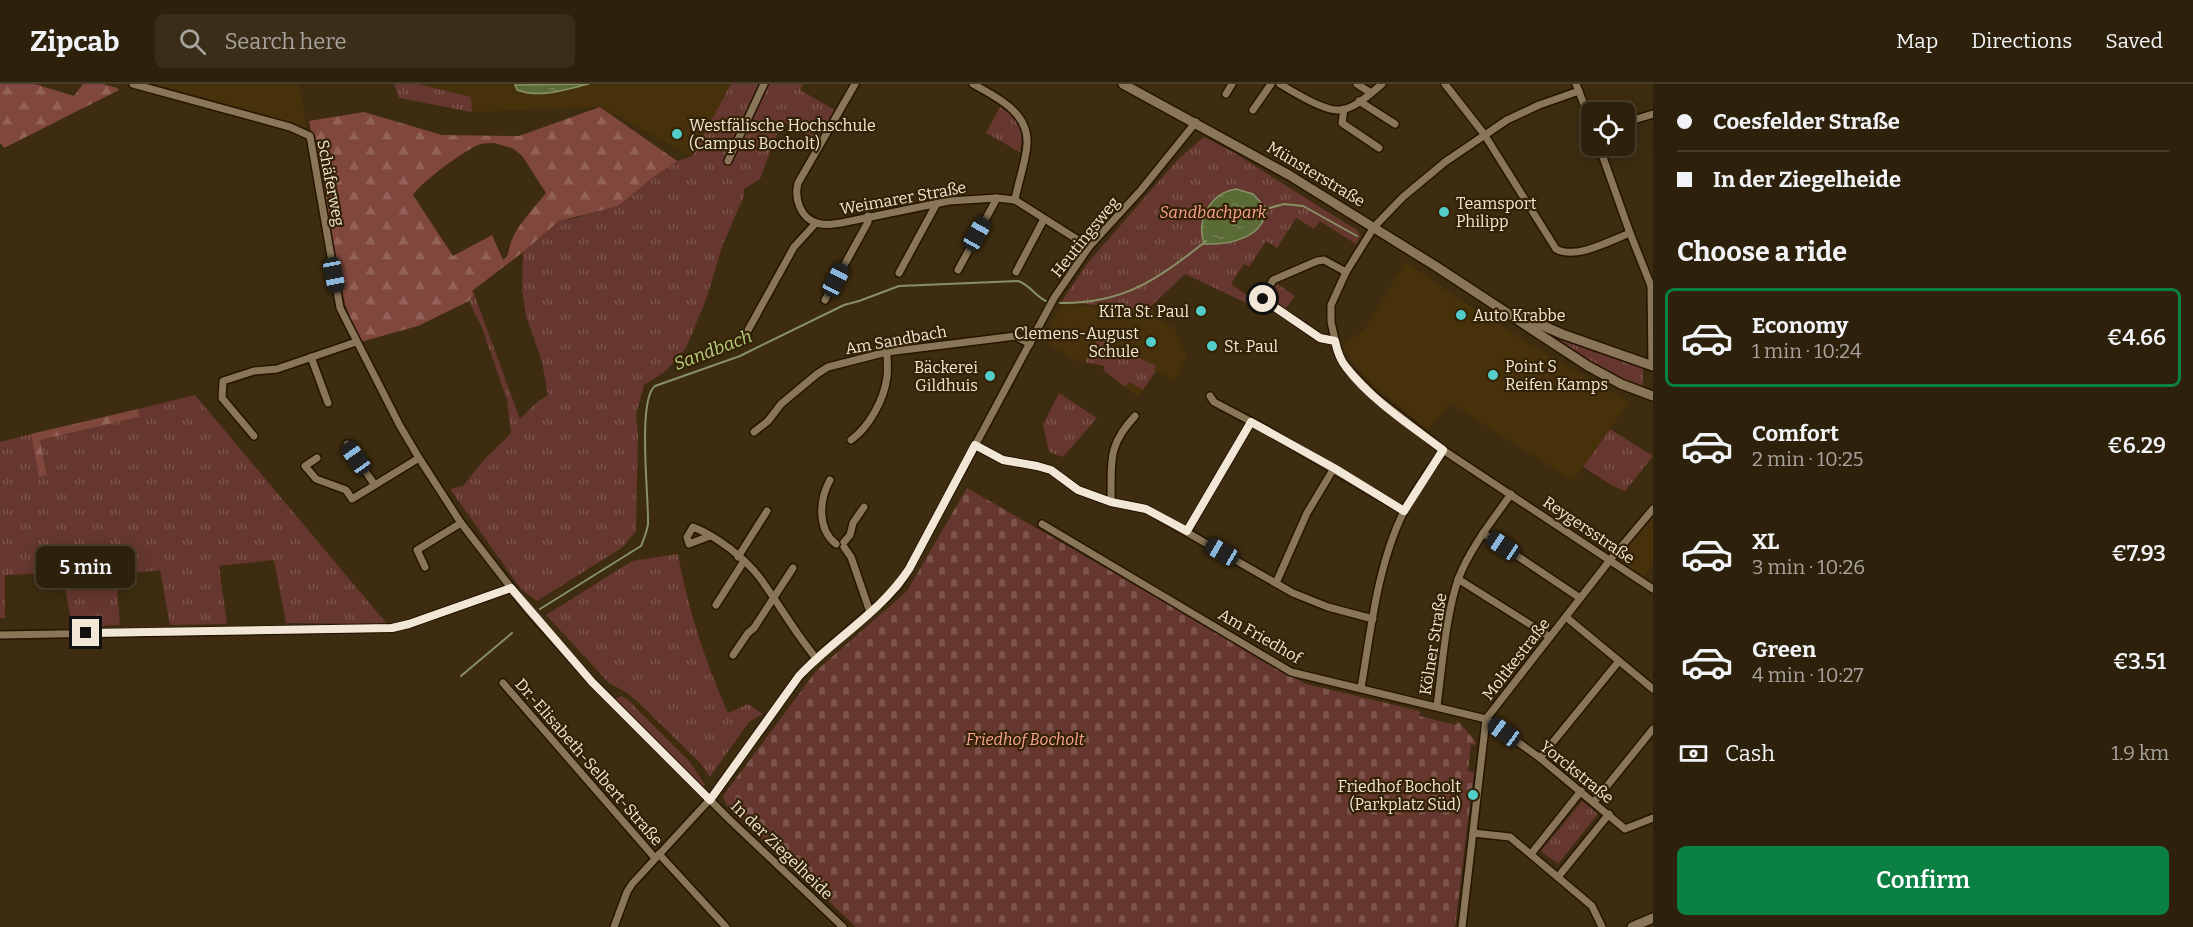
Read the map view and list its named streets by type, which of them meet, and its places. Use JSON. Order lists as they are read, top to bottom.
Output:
{
  "streets": {
    "main road": ["Münsterstraße"],
    "street": [
      "Schäferweg",
      "Weimarer Straße",
      "Heutingsweg",
      "Am Sandbach",
      "Reygersstraße",
      "Am Friedhof",
      "Kölner Straße",
      "Moltkestraße",
      "Dr.-Elisabeth-Selbert-Straße",
      "Yorckstraße",
      "In der Ziegelheide"
    ]
  },
  "crossings": [
    ["Münsterstraße", "Heutingsweg"],
    ["Münsterstraße", "Reygersstraße"],
    ["Schäferweg", "In der Ziegelheide"],
    ["Weimarer Straße", "Heutingsweg"],
    ["Heutingsweg", "Am Sandbach"],
    ["Heutingsweg", "Dr.-Elisabeth-Selbert-Straße"],
    ["Heutingsweg", "In der Ziegelheide"],
    ["Reygersstraße", "Kölner Straße"],
    ["Reygersstraße", "Moltkestraße"],
    ["Am Friedhof", "Kölner Straße"],
    ["Am Friedhof", "Moltkestraße"],
    ["Am Friedhof", "Yorckstraße"],
    ["Moltkestraße", "Yorckstraße"]
  ],
  "water": ["Sandbach"],
  "parks": ["Sandbachpark", "Friedhof Bocholt"],
  "places": [
    "Westfälische Hochschule (Campus Bocholt)",
    "Teamsport Philipp",
    "KiTa St. Paul",
    "Auto Krabbe",
    "Clemens-August Schule",
    "St. Paul",
    "Point S Reifen Kamps",
    "Bäckerei Gildhuis",
    "Friedhof Bocholt (Parkplatz Süd)"
  ],
  "page": {
    "header": "Zipcab",
    "search": "Search here",
    "nav": ["Map", "Directions", "Saved"],
    "banner": ["Coesfelder Straße", "In der Ziegelheide"],
    "heading": "Choose a ride",
    "list": [
      {
        "name": "Economy",
        "note": "1 min · 10:24",
        "value": "€4.66"
      },
      {
        "name": "Comfort",
        "note": "2 min · 10:25",
        "value": "€6.29"
      },
      {
        "name": "XL",
        "note": "3 min · 10:26",
        "value": "€7.93"
      },
      {
        "name": "Green",
        "note": "4 min · 10:27",
        "value": "€3.51"
      }
    ],
    "bubble": "5 min",
    "pay": ["Cash", "1.9 km"],
    "buttons": "Confirm"
  }
}
